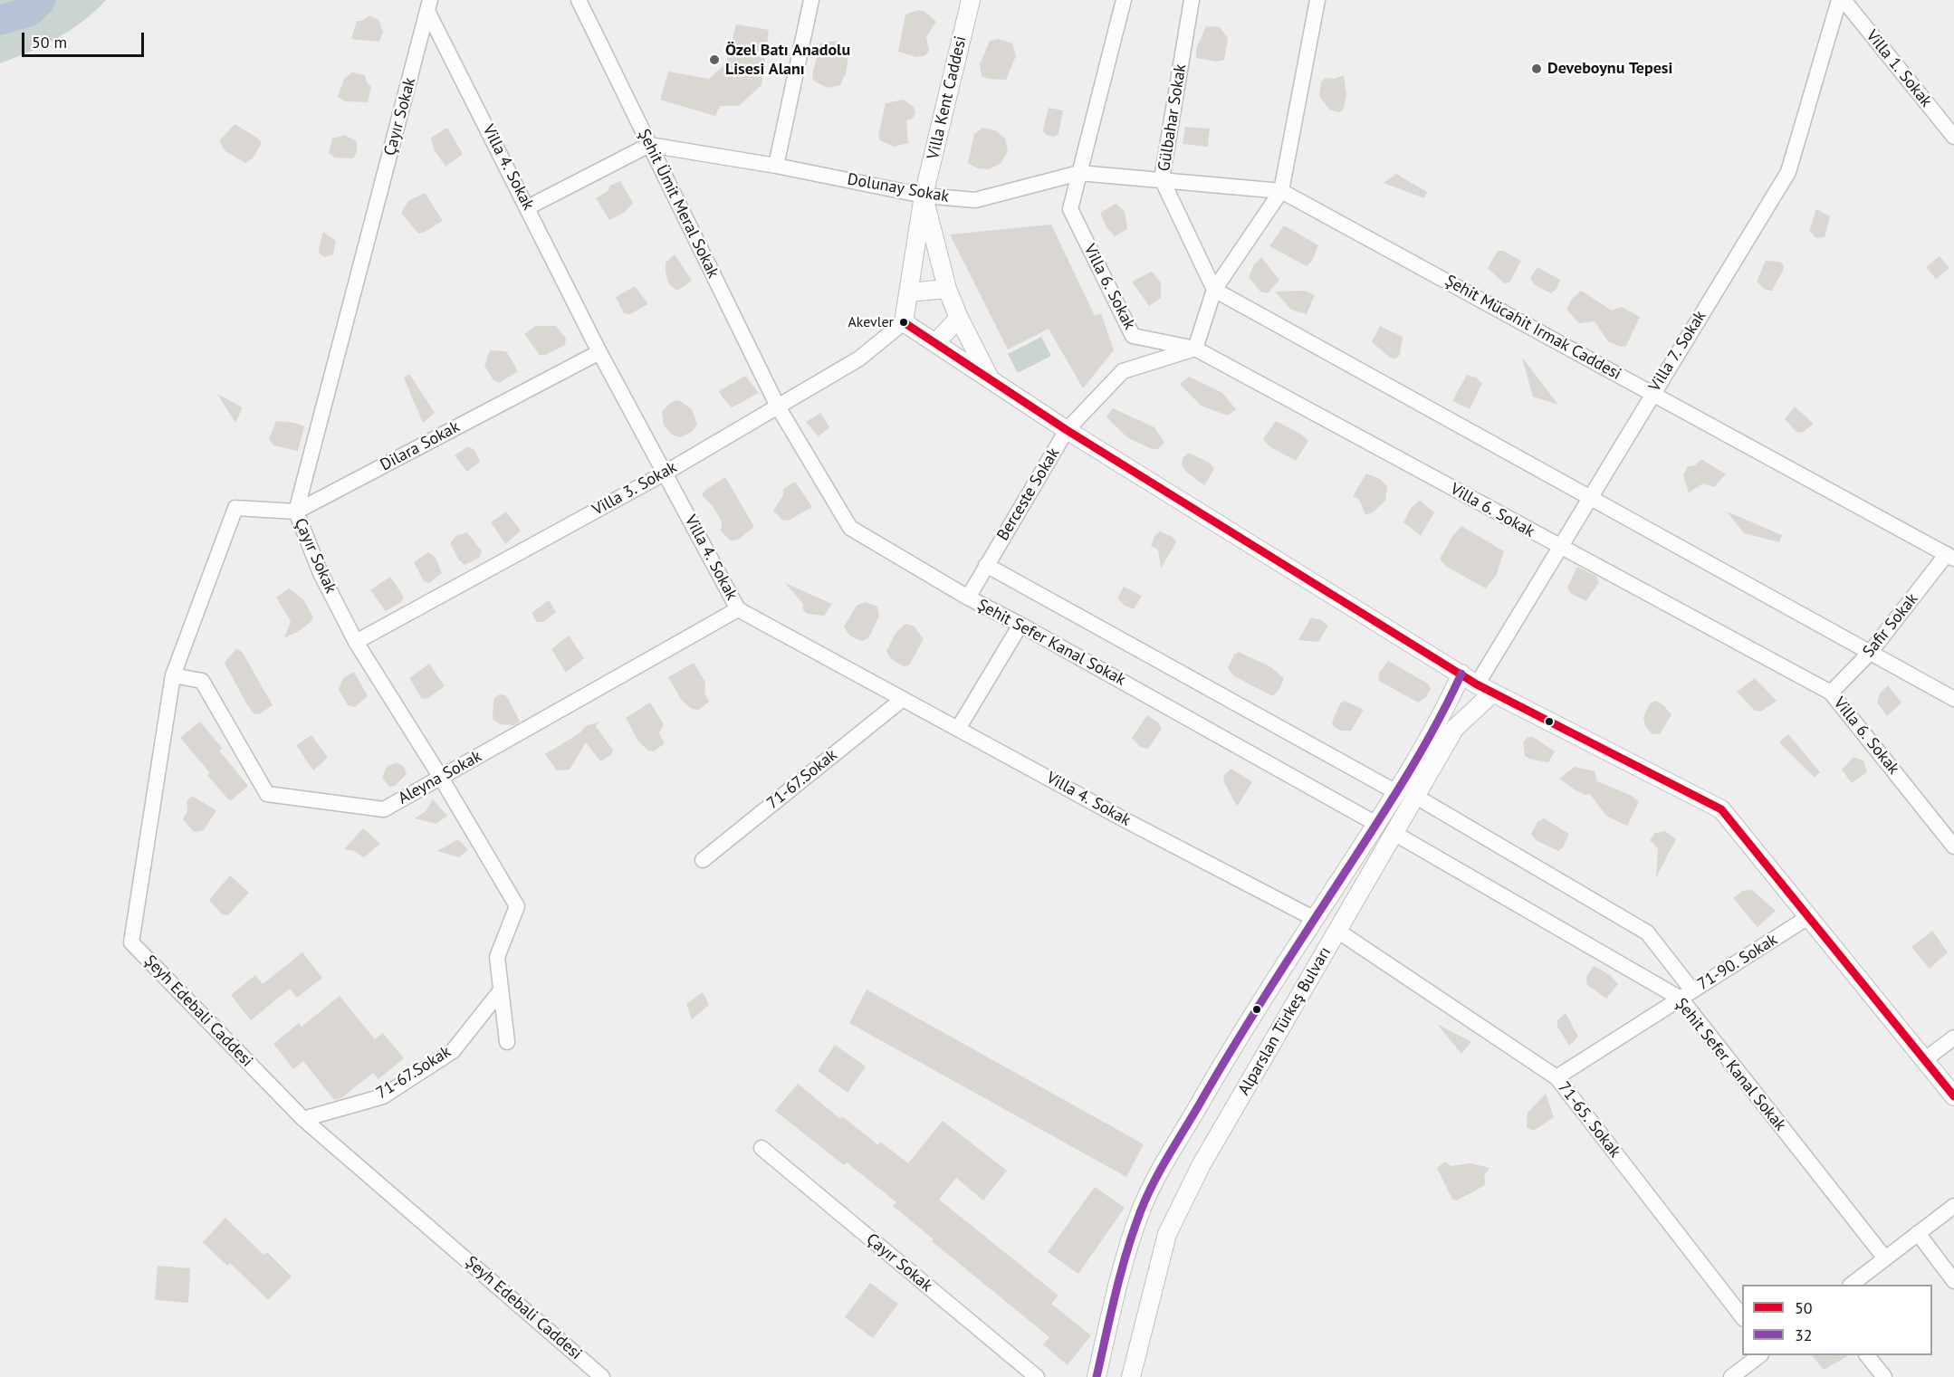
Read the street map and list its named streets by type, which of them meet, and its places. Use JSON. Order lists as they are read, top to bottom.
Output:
{
  "streets": {
    "street": [
      "Villa 1. Sokak",
      "Villa Kent Caddesi",
      "Çayır Sokak",
      "Gülbahar Sokak",
      "Villa 4. Sokak",
      "Dolunay Sokak",
      "Şehit Ümit Meral Sokak",
      "Villa 6. Sokak",
      "Şehit Mücahit Irmak Caddesi",
      "Villa 7. Sokak",
      "Dilara Sokak",
      "Villa 3. Sokak",
      "Berceste Sokak",
      "Safir Sokak",
      "Şehit Sefer Kanal Sokak",
      "Aleyna Sokak",
      "71-67.Sokak",
      "71-90. Sokak",
      "Şeyh Edebali Caddesi",
      "Alparslan Türkeş Bulvarı",
      "71-65. Sokak"
    ]
  },
  "crossings": [
    ["Villa 1. Sokak", "Villa 7. Sokak"],
    ["Villa Kent Caddesi", "Dolunay Sokak"],
    ["Villa Kent Caddesi", "Villa 7. Sokak"],
    ["Villa Kent Caddesi", "Villa 3. Sokak"],
    ["Villa Kent Caddesi", "Berceste Sokak"],
    ["Villa Kent Caddesi", "71-90. Sokak"],
    ["Villa Kent Caddesi", "Alparslan Türkeş Bulvarı"],
    ["Çayır Sokak", "Villa 4. Sokak"],
    ["Çayır Sokak", "Dilara Sokak"],
    ["Çayır Sokak", "Villa 3. Sokak"],
    ["Çayır Sokak", "Aleyna Sokak"],
    ["Çayır Sokak", "71-67.Sokak"],
    ["Çayır Sokak", "Şeyh Edebali Caddesi"],
    ["Gülbahar Sokak", "Dolunay Sokak"],
    ["Villa 4. Sokak", "Dilara Sokak"],
    ["Villa 4. Sokak", "Villa 3. Sokak"],
    ["Villa 4. Sokak", "Aleyna Sokak"],
    ["Villa 4. Sokak", "71-67.Sokak"],
    ["Villa 4. Sokak", "Alparslan Türkeş Bulvarı"],
    ["Dolunay Sokak", "Şehit Ümit Meral Sokak"],
    ["Dolunay Sokak", "Villa 6. Sokak"],
    ["Dolunay Sokak", "Şehit Mücahit Irmak Caddesi"],
    ["Şehit Ümit Meral Sokak", "Villa 3. Sokak"],
    ["Şehit Ümit Meral Sokak", "Şehit Sefer Kanal Sokak"],
    ["Villa 6. Sokak", "Villa 7. Sokak"],
    ["Villa 6. Sokak", "Berceste Sokak"],
    ["Villa 6. Sokak", "Safir Sokak"],
    ["Şehit Mücahit Irmak Caddesi", "Villa 7. Sokak"],
    ["Şehit Mücahit Irmak Caddesi", "Safir Sokak"],
    ["Dilara Sokak", "Şeyh Edebali Caddesi"],
    ["Villa 3. Sokak", "Şehit Sefer Kanal Sokak"],
    ["Berceste Sokak", "Şehit Sefer Kanal Sokak"],
    ["Şehit Sefer Kanal Sokak", "71-90. Sokak"],
    ["Şehit Sefer Kanal Sokak", "Alparslan Türkeş Bulvarı"],
    ["Aleyna Sokak", "Şeyh Edebali Caddesi"],
    ["71-67.Sokak", "Şeyh Edebali Caddesi"],
    ["71-90. Sokak", "71-65. Sokak"],
    ["Alparslan Türkeş Bulvarı", "71-65. Sokak"]
  ],
  "places": ["Özel Batı Anadolu Lisesi Alanı", "Deveboynu Tepesi", "Akevler"],
  "lines": ["transit line 50", "transit line 32"],
  "legend": ["50", "32"],
  "scale_bar": "50 m"
}
